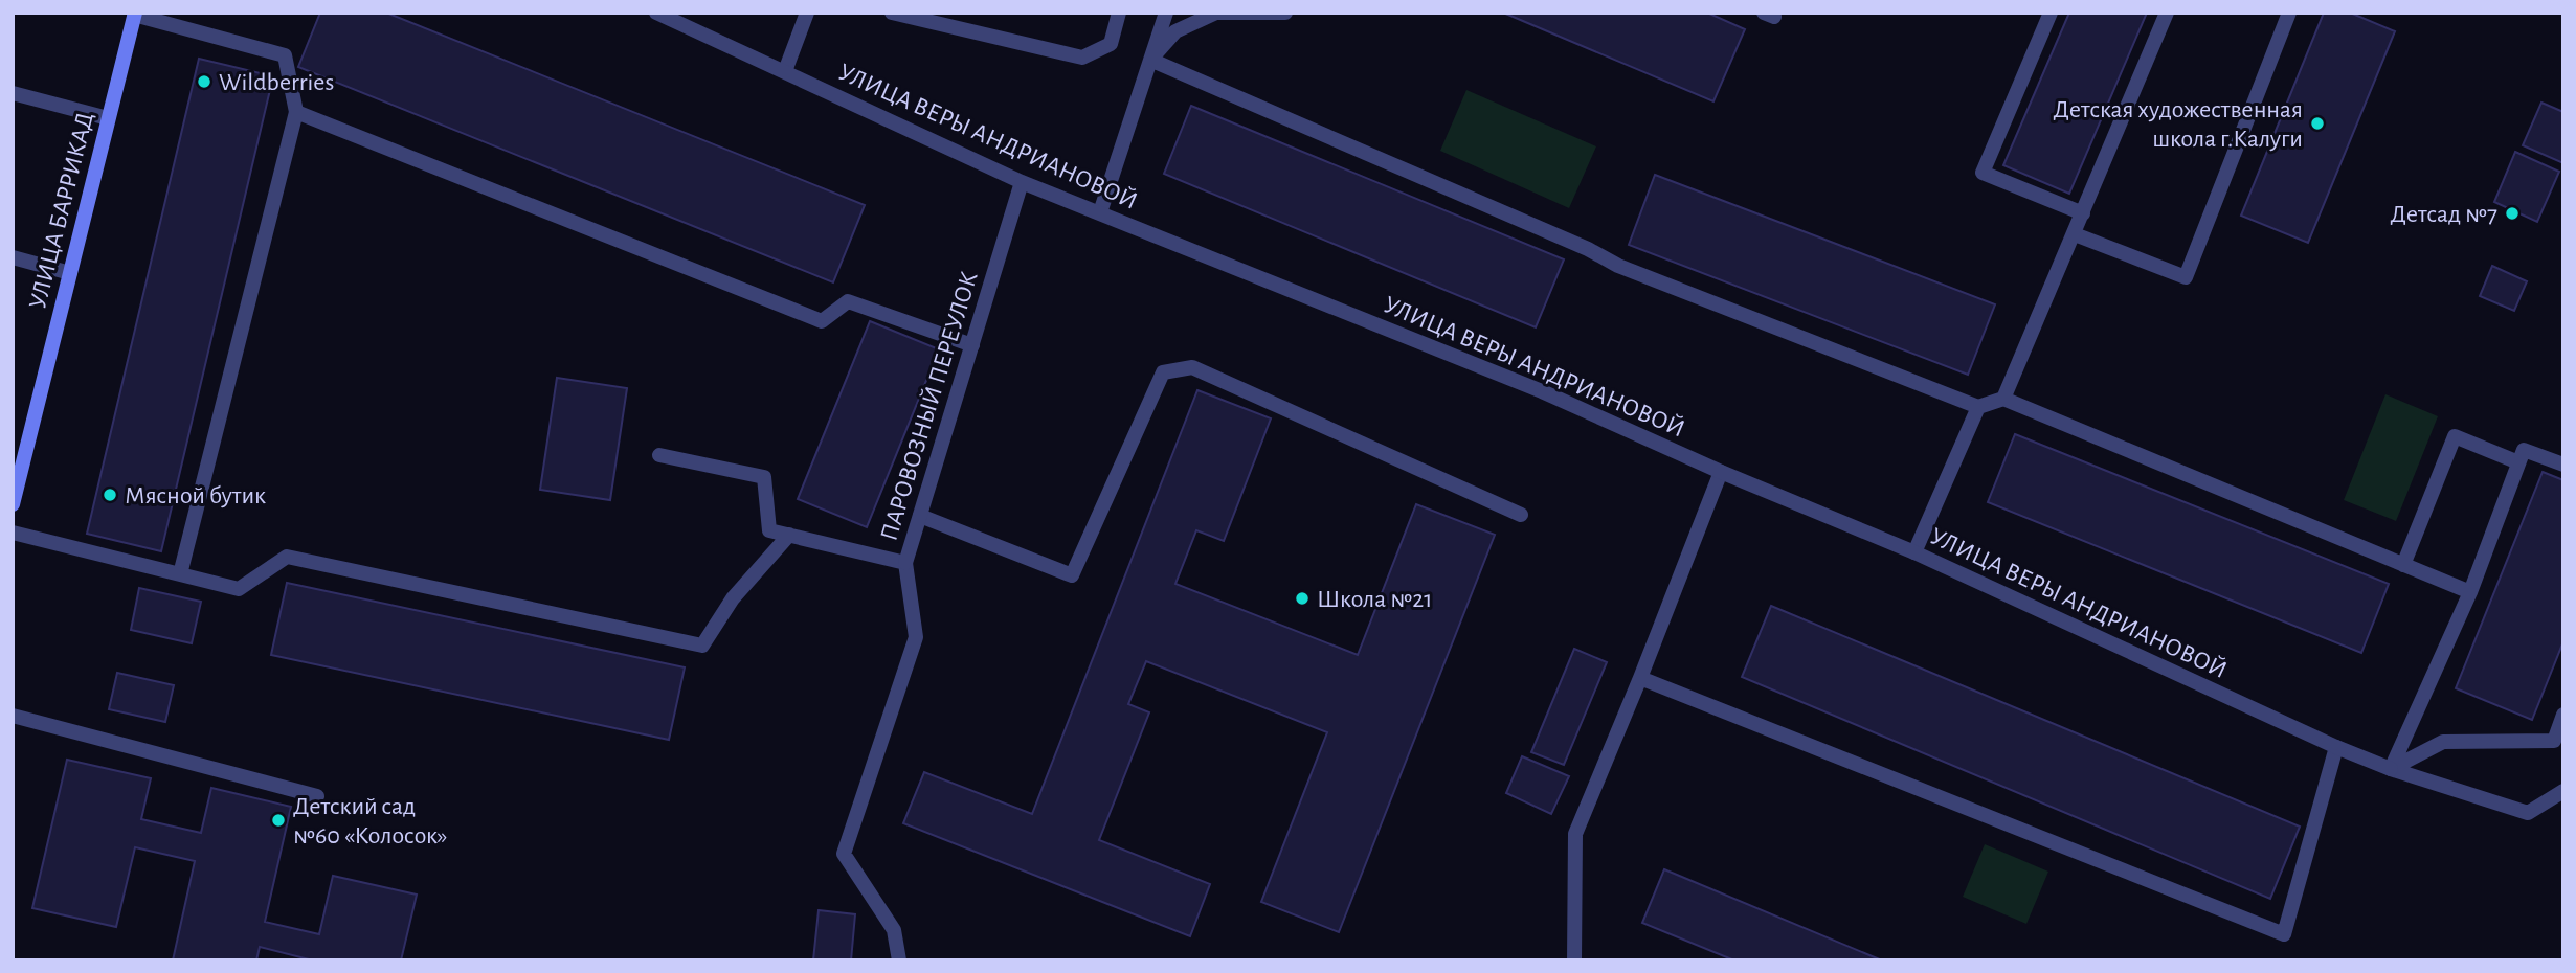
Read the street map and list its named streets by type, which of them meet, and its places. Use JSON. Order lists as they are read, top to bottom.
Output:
{
  "streets": {
    "street": ["УЛИЦА ВЕРЫ АНДРИАНОВОЙ", "УЛИЦА БАРРИКАД", "ПАРОВОЗНЫЙ ПЕРЕУЛОК"]
  },
  "crossings": [
    ["УЛИЦА ВЕРЫ АНДРИАНОВОЙ", "ПАРОВОЗНЫЙ ПЕРЕУЛОК"]
  ],
  "places": [
    "Wildberries",
    "Детская художественная школа г.Калуги",
    "Детсад №7",
    "Мясной бутик",
    "Школа №21",
    "Детский сад №60 «Колосок»"
  ]
}
